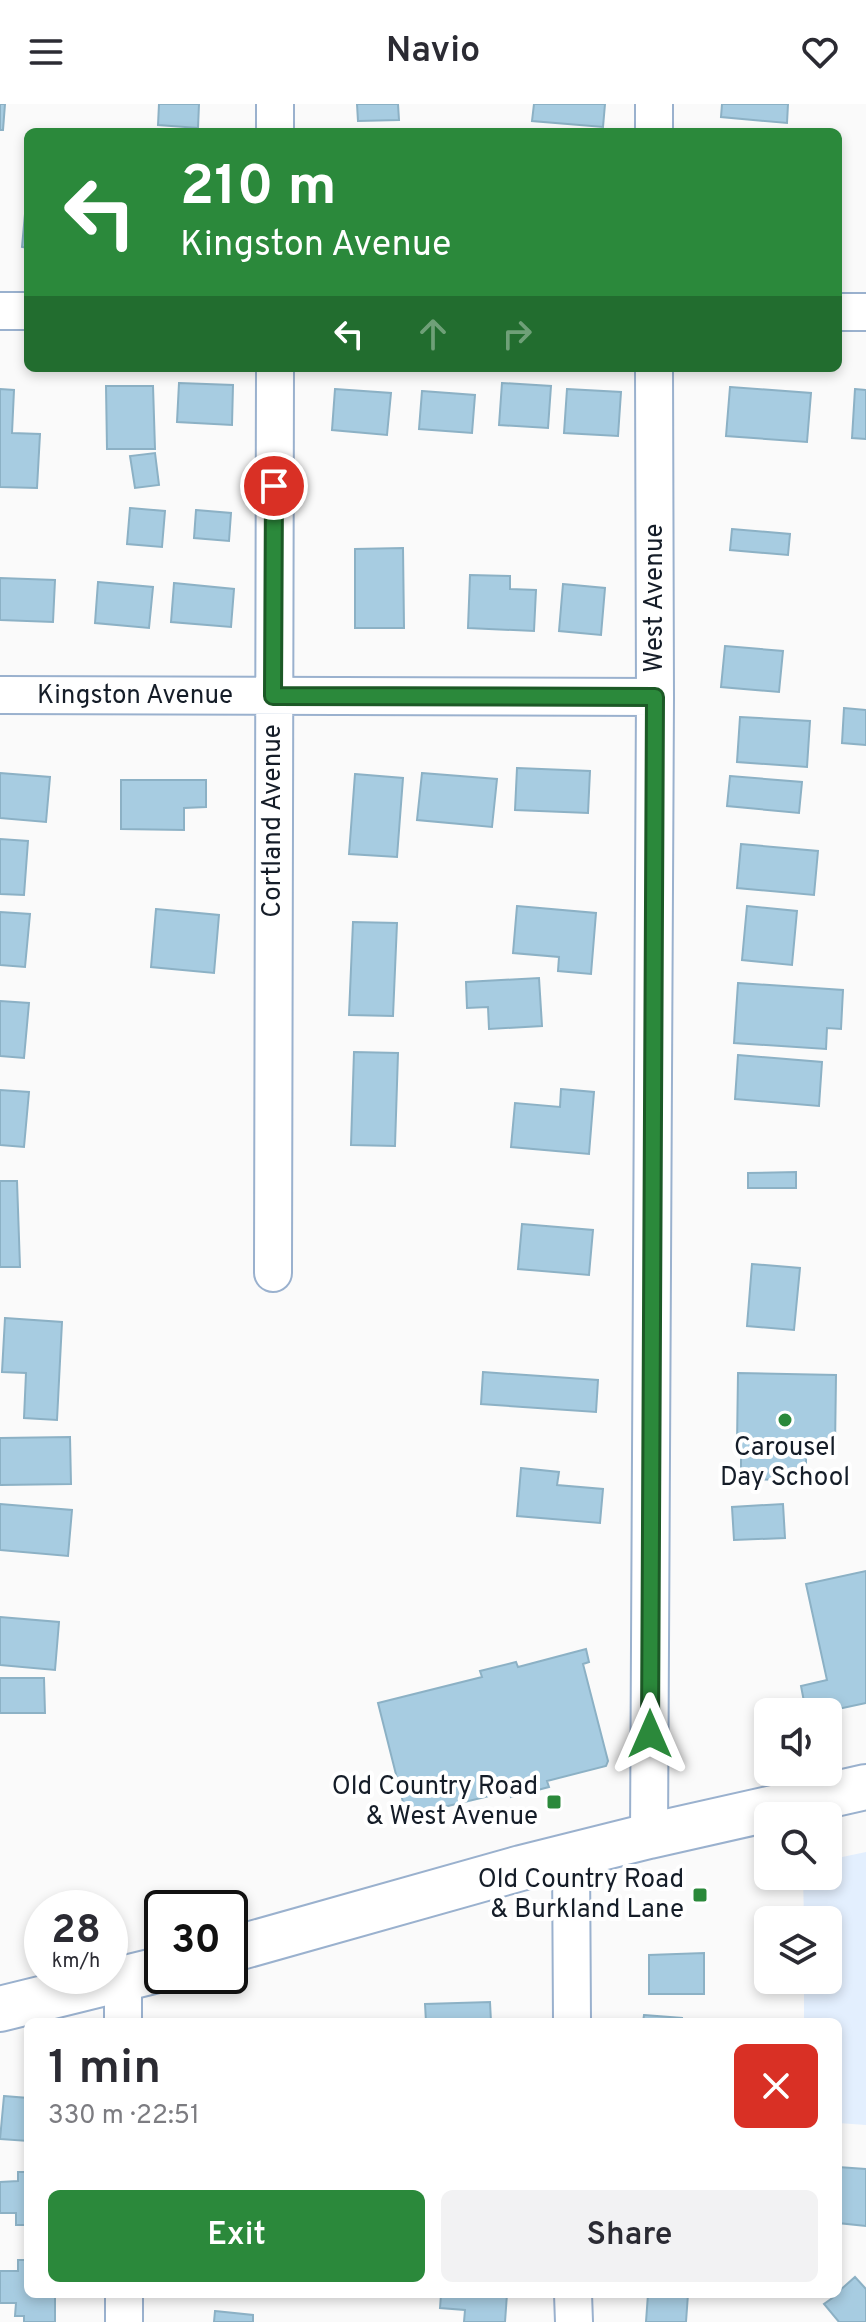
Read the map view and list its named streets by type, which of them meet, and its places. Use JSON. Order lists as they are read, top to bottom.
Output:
{
  "streets": {
    "street": ["West Avenue", "Kingston Avenue", "Cortland Avenue"]
  },
  "crossings": [
    ["West Avenue", "Kingston Avenue"],
    ["Kingston Avenue", "Cortland Avenue"]
  ],
  "places": {
    "other": ["Carousel Day School"],
    "transit": ["Old Country Road & West Avenue", "Old Country Road & Burkland Lane"]
  },
  "page": {
    "header": "Navio",
    "turn": ["210 m", "Kingston Avenue"],
    "speed": "28 km/h",
    "limit": "30",
    "heading": ["1 min", "330 m · 22:51"],
    "buttons": ["Exit", "Share"]
  }
}
